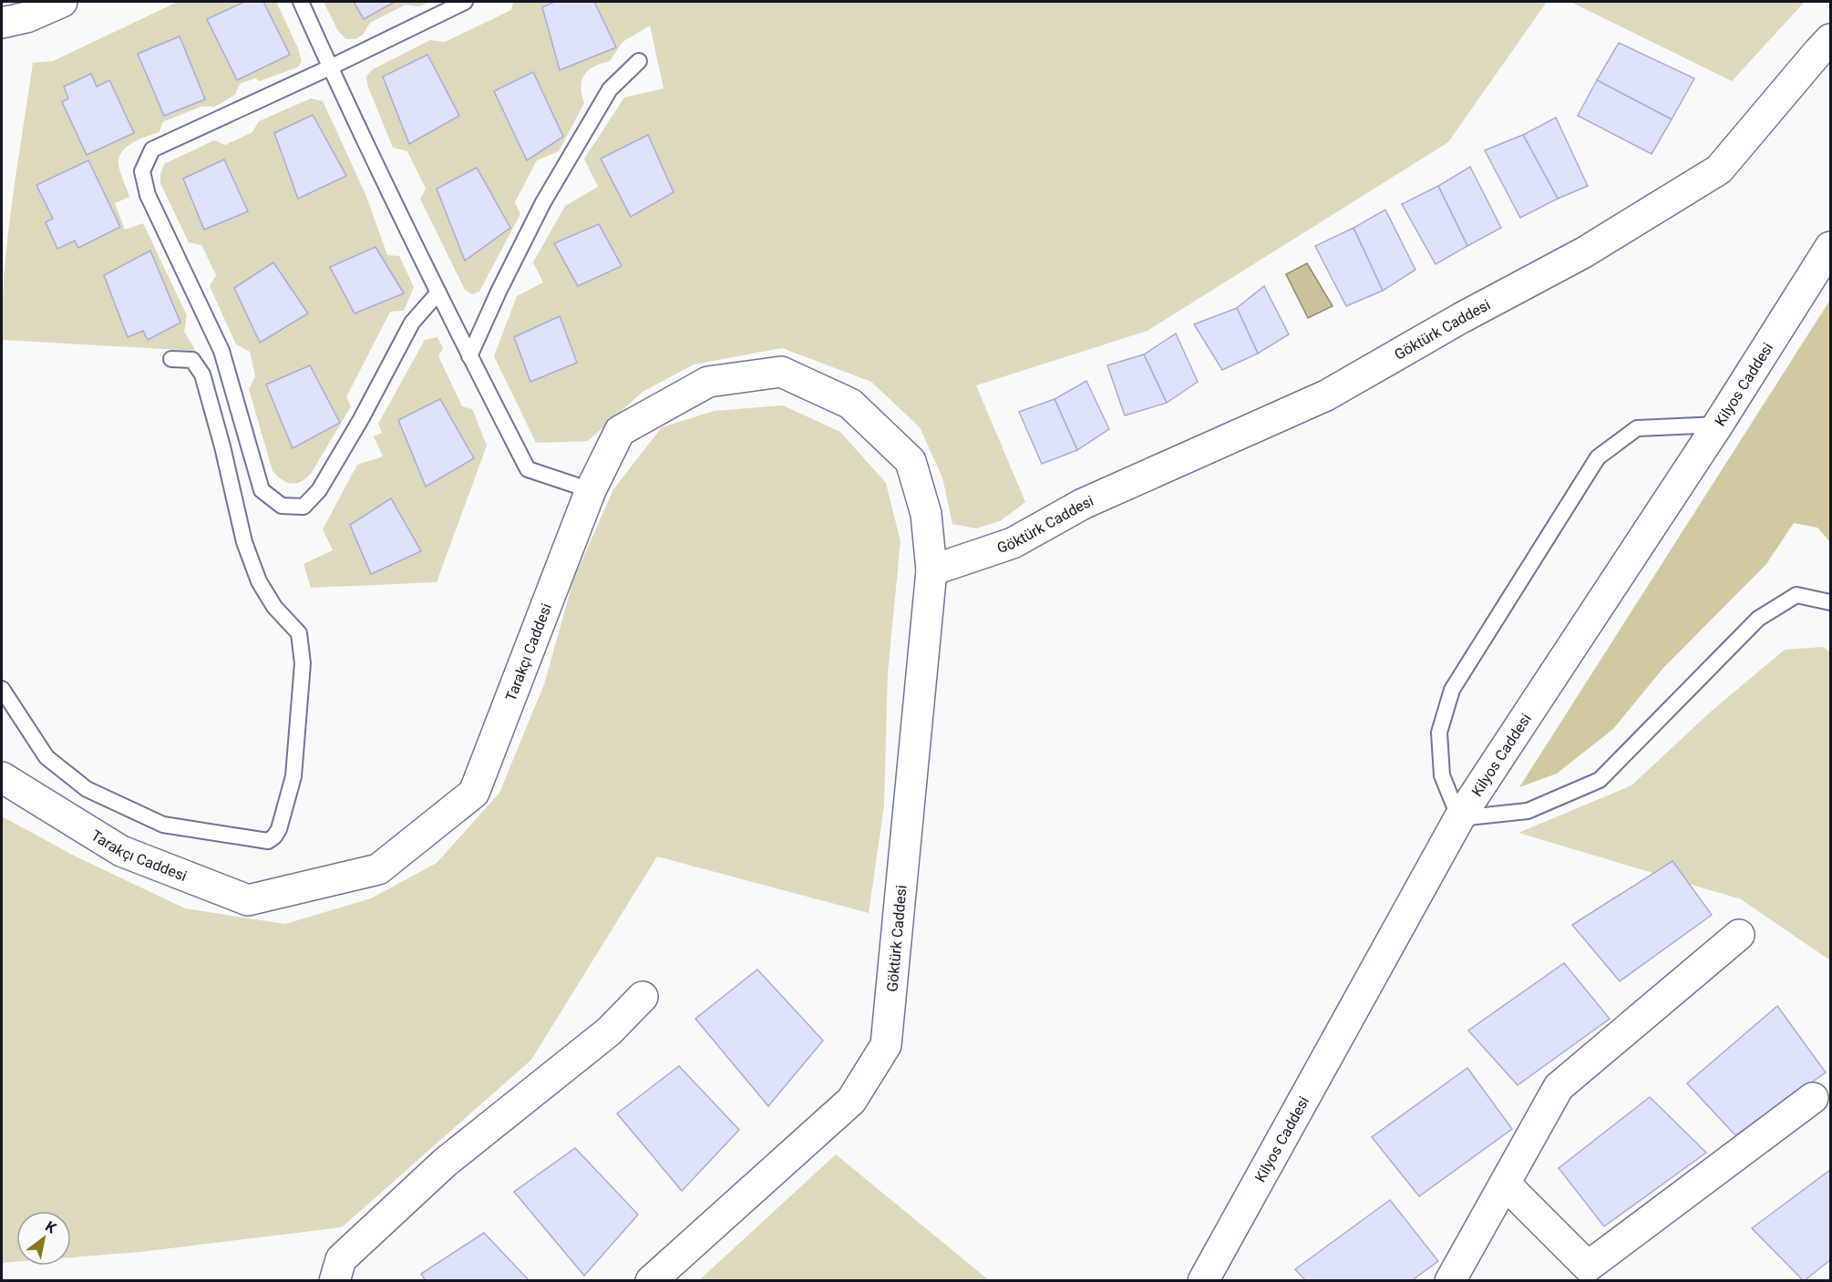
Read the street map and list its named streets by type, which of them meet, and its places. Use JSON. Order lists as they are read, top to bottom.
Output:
{
  "streets": {
    "street": ["Göktürk Caddesi", "Kilyos Caddesi", "Tarakçı Caddesi"]
  },
  "crossings": [
    ["Göktürk Caddesi", "Tarakçı Caddesi"]
  ],
  "north": "top right"
}
